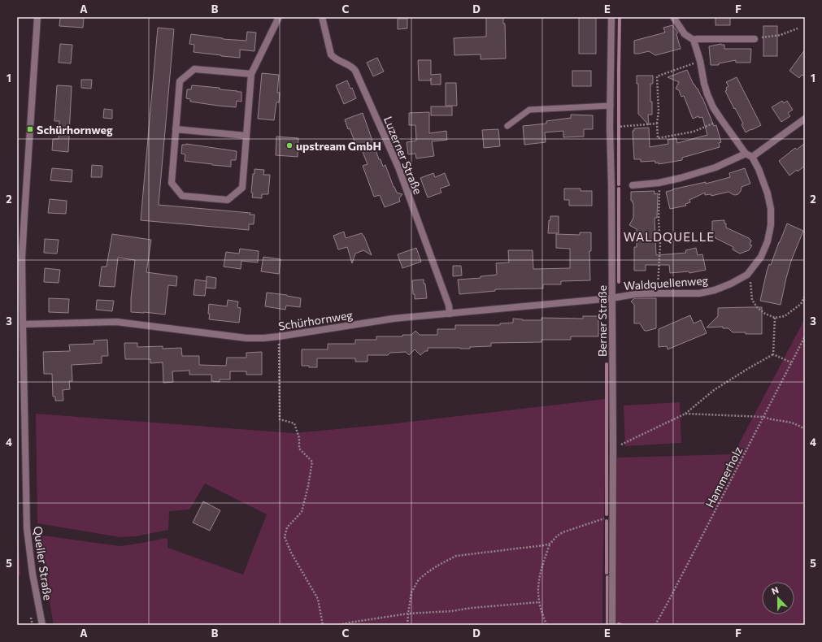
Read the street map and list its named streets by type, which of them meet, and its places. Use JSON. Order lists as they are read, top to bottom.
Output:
{
  "streets": {
    "street": [
      "Luzerner Straße",
      "Waldquellenweg",
      "Schürhornweg",
      "Berner Straße",
      "Queller Straße"
    ],
    "path": ["Hammerholz"]
  },
  "crossings": [
    ["Luzerner Straße", "Schürhornweg"],
    ["Waldquellenweg", "Schürhornweg"],
    ["Waldquellenweg", "Berner Straße"],
    ["Schürhornweg", "Berner Straße"],
    ["Schürhornweg", "Queller Straße"]
  ],
  "districts": ["WALDQUELLE"],
  "places": {
    "transit": ["Schürhornweg"],
    "other": ["upstream GmbH"]
  },
  "north": "top",
  "grid": {
    "columns": [
      "A",
      "B",
      "C",
      "D",
      "E",
      "F"
    ],
    "rows": [
      "1",
      "2",
      "3",
      "4",
      "5"
    ]
  }
}
